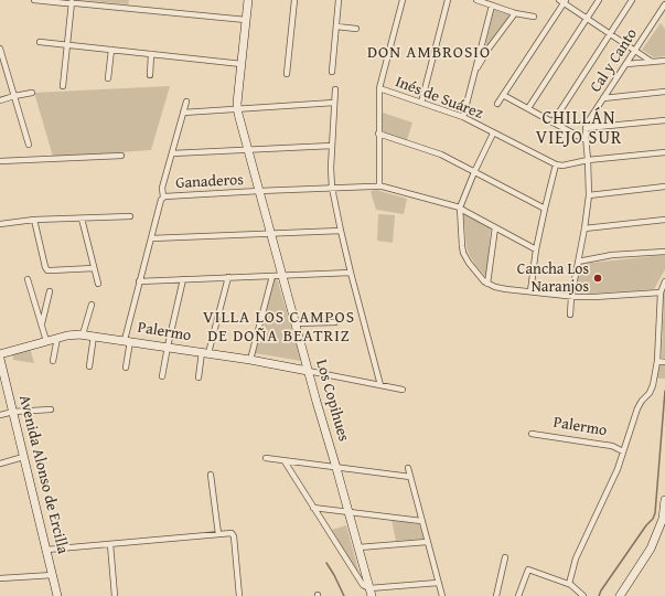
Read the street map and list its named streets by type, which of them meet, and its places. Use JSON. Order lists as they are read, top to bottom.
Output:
{
  "streets": {
    "street": [
      "Cal y Canto",
      "Inés de Suárez",
      "Ganaderos",
      "Palermo",
      "Los Copihues",
      "Avenida Alonso de Ercilla"
    ]
  },
  "crossings": [
    ["Cal y Canto", "Inés de Suárez"],
    ["Ganaderos", "Palermo"],
    ["Ganaderos", "Los Copihues"],
    ["Palermo", "Los Copihues"]
  ],
  "districts": ["DON AMBROSIO", "CHILLÁN VIEJO SUR", "VILLA LOS CAMPOS DE DOÑA BEATRIZ"],
  "places": ["Cancha Los Naranjos"]
}
